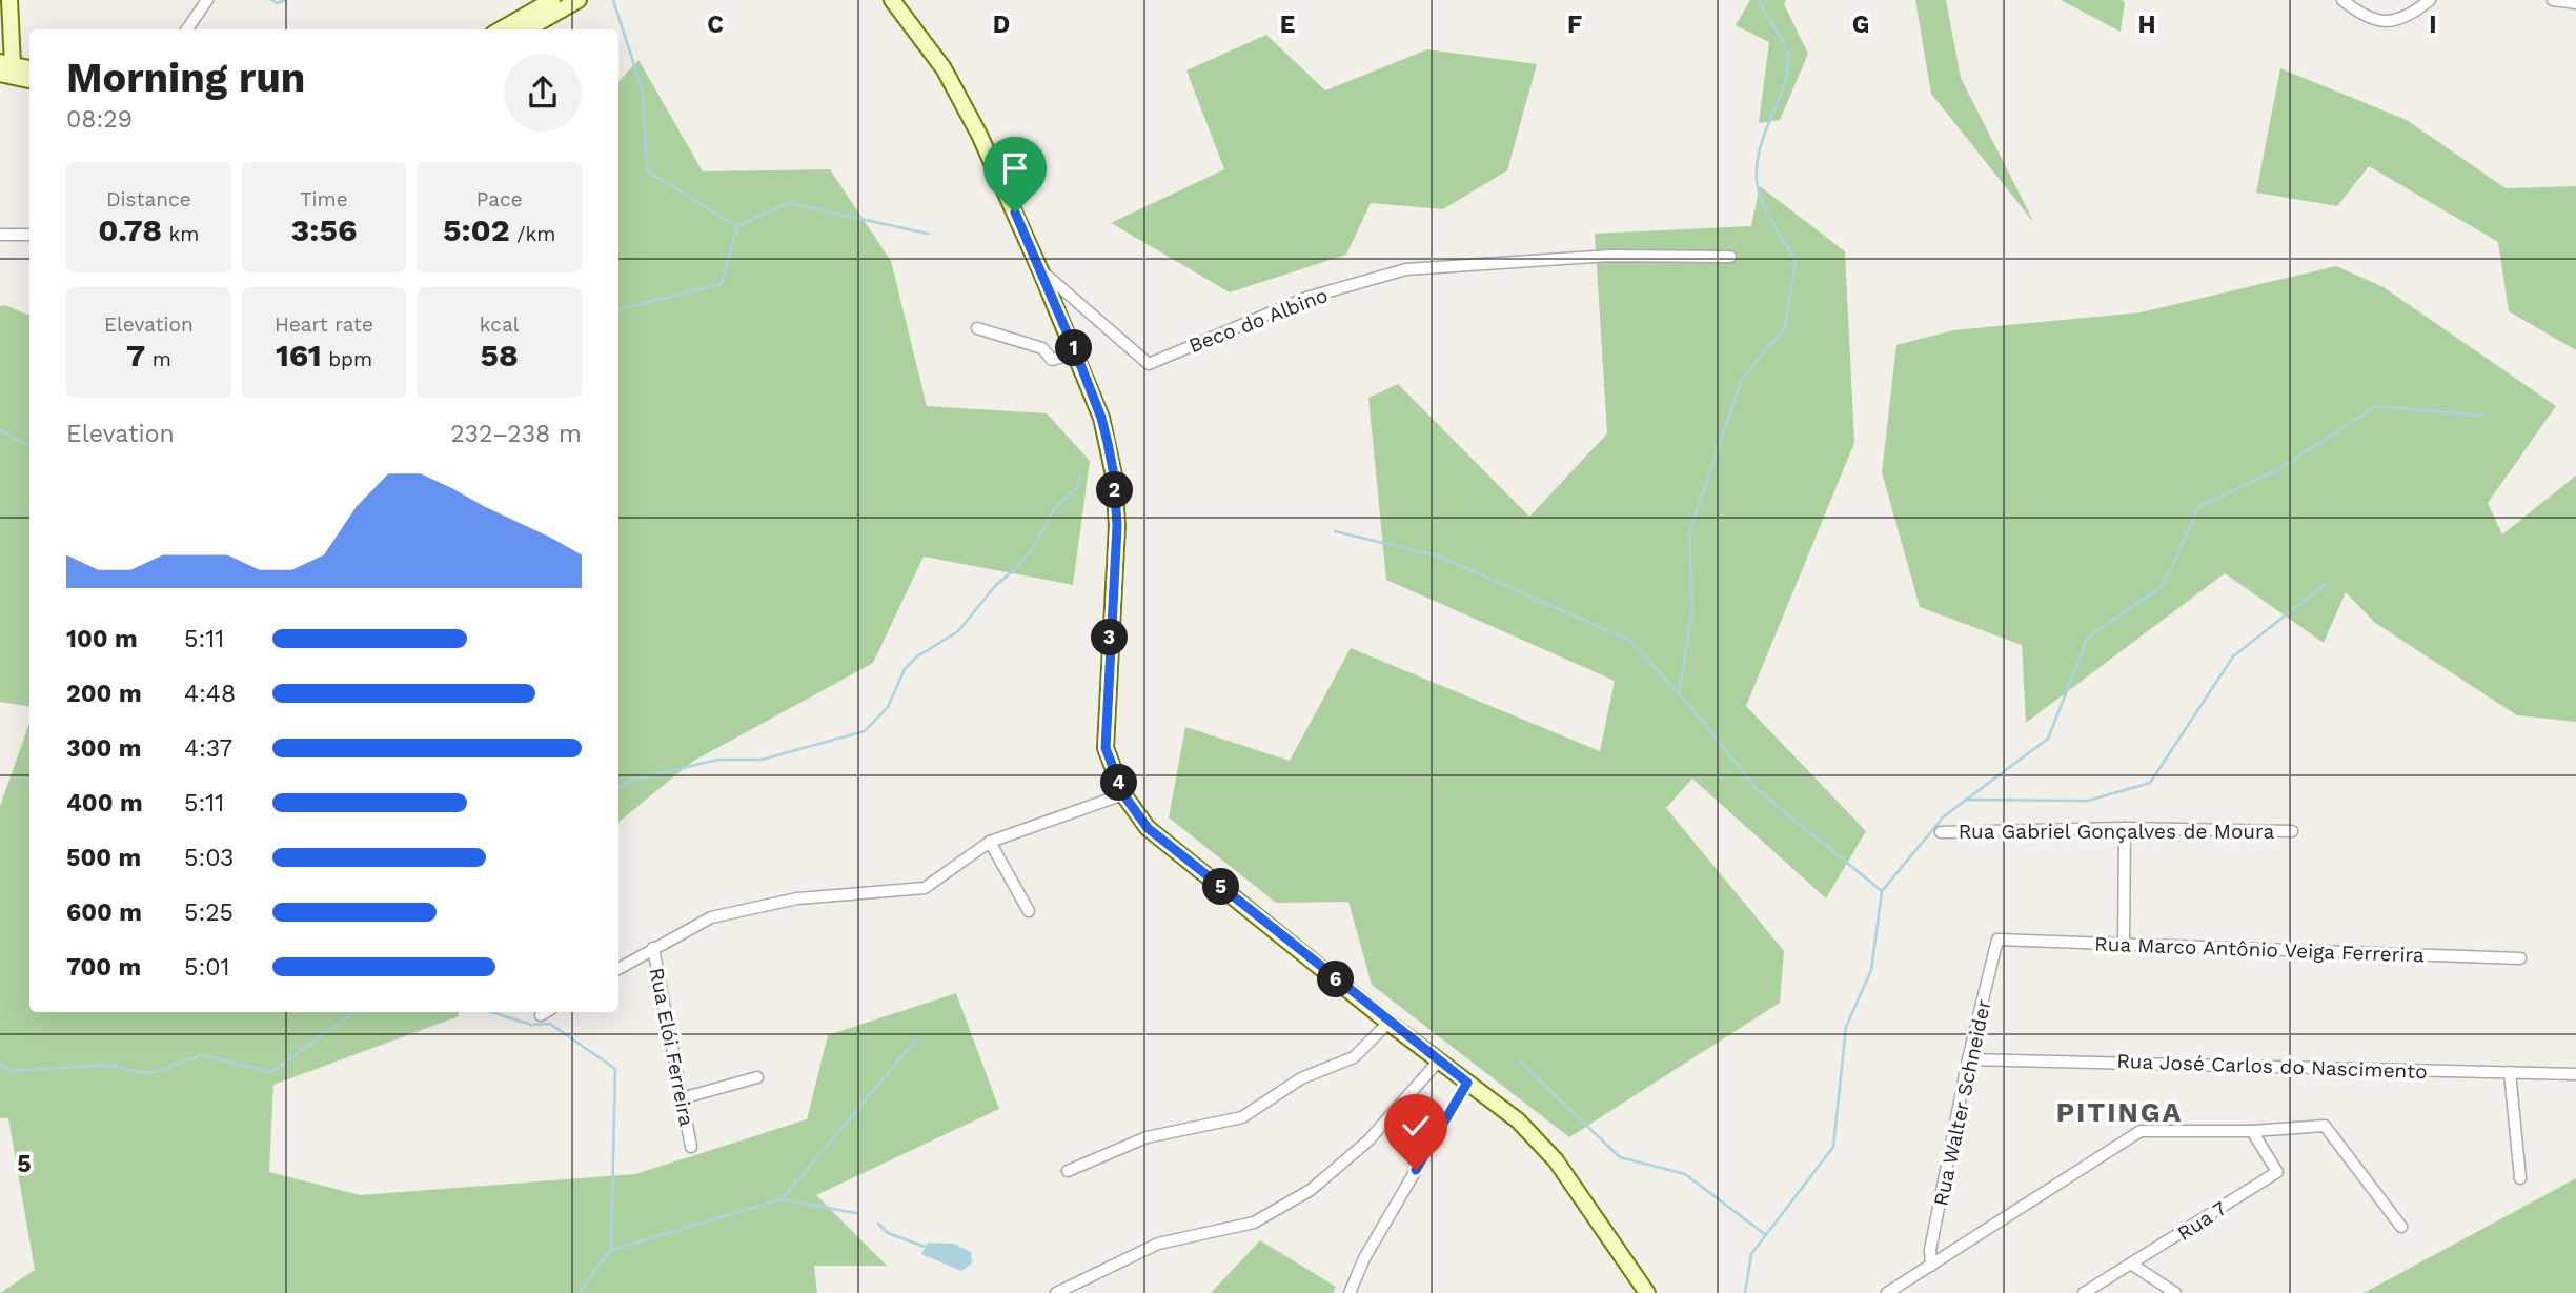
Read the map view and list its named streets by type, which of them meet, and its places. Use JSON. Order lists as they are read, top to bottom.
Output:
{
  "streets": {
    "street": [
      "Beco do Albino",
      "Rua Gabriel Gonçalves de Moura",
      "Rua Marco Antônio Veiga Ferrerira",
      "Rua Elói Ferreira",
      "Rua José Carlos do Nascimento",
      "Rua Walter Schneider",
      "Rua 7"
    ]
  },
  "crossings": [
    ["Rua Marco Antônio Veiga Ferrerira", "Rua Walter Schneider"],
    ["Rua José Carlos do Nascimento", "Rua Walter Schneider"]
  ],
  "districts": ["PITINGA"],
  "page": {
    "heading": ["Morning run", "08:29"],
    "stats": [
      ["Distance", "0.78 km"],
      ["Time", "3:56"],
      ["Pace", "5:02 /km"],
      ["Elevation", "7 m"],
      ["Heart rate", "161 bpm"],
      ["kcal", "58"]
    ],
    "pins": [
      "1",
      "2",
      "3",
      "4",
      "5",
      "6"
    ],
    "chart": ["Elevation", "232–238 m"],
    "list": [
      {
        "name": "100 m",
        "note": "5:11"
      },
      {
        "name": "200 m",
        "note": "4:48"
      },
      {
        "name": "300 m",
        "note": "4:37"
      },
      {
        "name": "400 m",
        "note": "5:11"
      },
      {
        "name": "500 m",
        "note": "5:03"
      },
      {
        "name": "600 m",
        "note": "5:25"
      },
      {
        "name": "700 m",
        "note": "5:01"
      }
    ]
  },
  "grid": {
    "columns": [
      "C",
      "D",
      "E",
      "F",
      "G",
      "H",
      "I"
    ],
    "rows": ["5"]
  }
}
